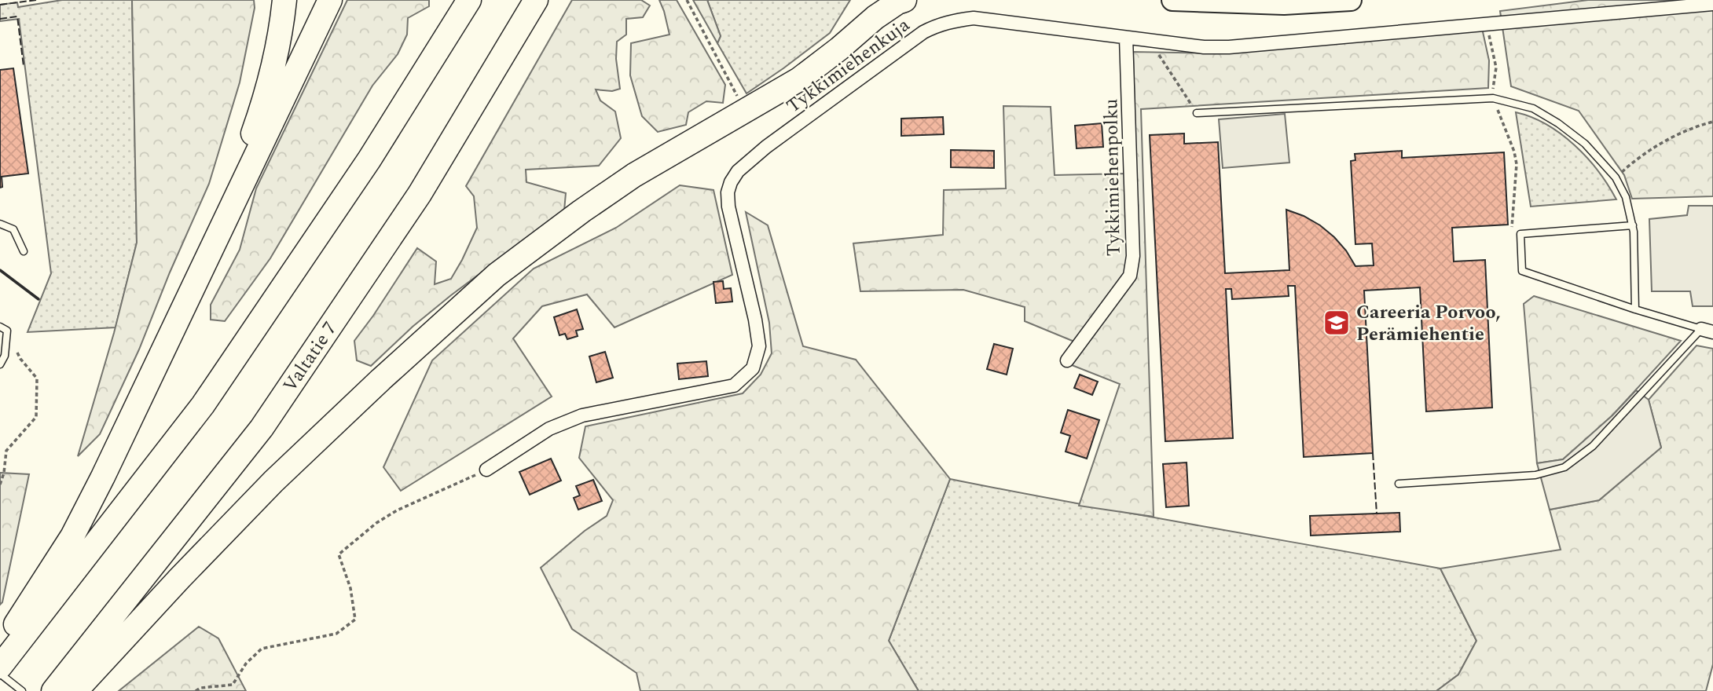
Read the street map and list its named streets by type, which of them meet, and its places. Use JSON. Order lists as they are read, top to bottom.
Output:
{
  "streets": {
    "highway": ["Valtatie 7"],
    "street": ["Tykkimiehenkuja", "Tykkimiehenpolku"]
  },
  "crossings": [
    ["Tykkimiehenkuja", "Tykkimiehenpolku"]
  ],
  "places": {
    "school or university": ["Careeria Porvoo, Perämiehentie"]
  }
}
